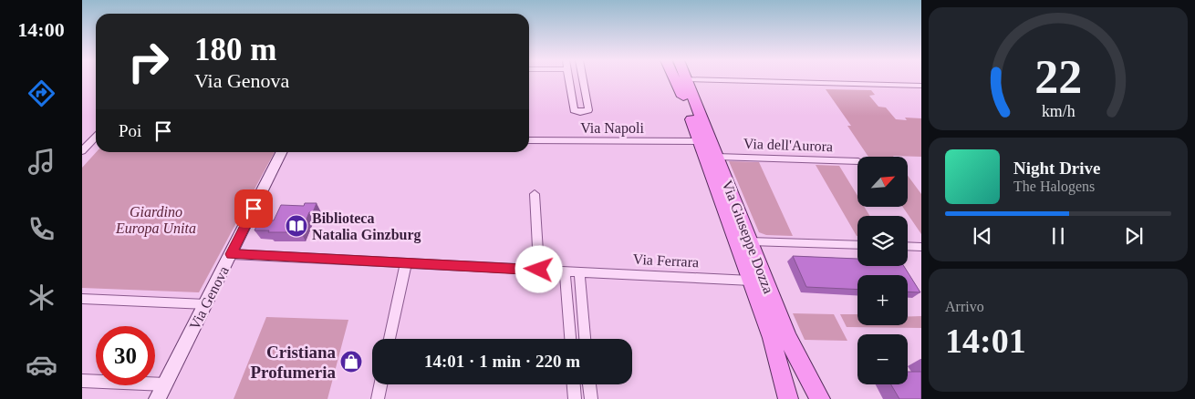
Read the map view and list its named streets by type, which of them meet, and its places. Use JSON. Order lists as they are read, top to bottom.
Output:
{
  "streets": {
    "main road": ["Via Giuseppe Dozza"],
    "street": [
      "Via Napoli",
      "Via dell'Aurora",
      "Via Ferrara",
      "Via Genova"
    ]
  },
  "crossings": [
    ["Via Napoli", "Via Giuseppe Dozza"],
    ["Via dell'Aurora", "Via Giuseppe Dozza"],
    ["Via Giuseppe Dozza", "Via Ferrara"],
    ["Via Ferrara", "Via Genova"]
  ],
  "parks": ["Giardino Europa Unita"],
  "places": {
    "library": ["Biblioteca Natalia Ginzburg"],
    "shop": ["Cristiana Profumeria"]
  },
  "north": "top right",
  "page": {
    "tabs": "14:00",
    "turn": ["180 m", "Via Genova"],
    "then": "Poi",
    "song": ["Night Drive", "The Halogens"],
    "map_buttons": ["+", "−"],
    "tile": ["Arrivo", "14:01"],
    "limit": "30",
    "trip": "14:01 · 1 min · 220 m",
    "gauge": ["22", "km/h"]
  }
}
